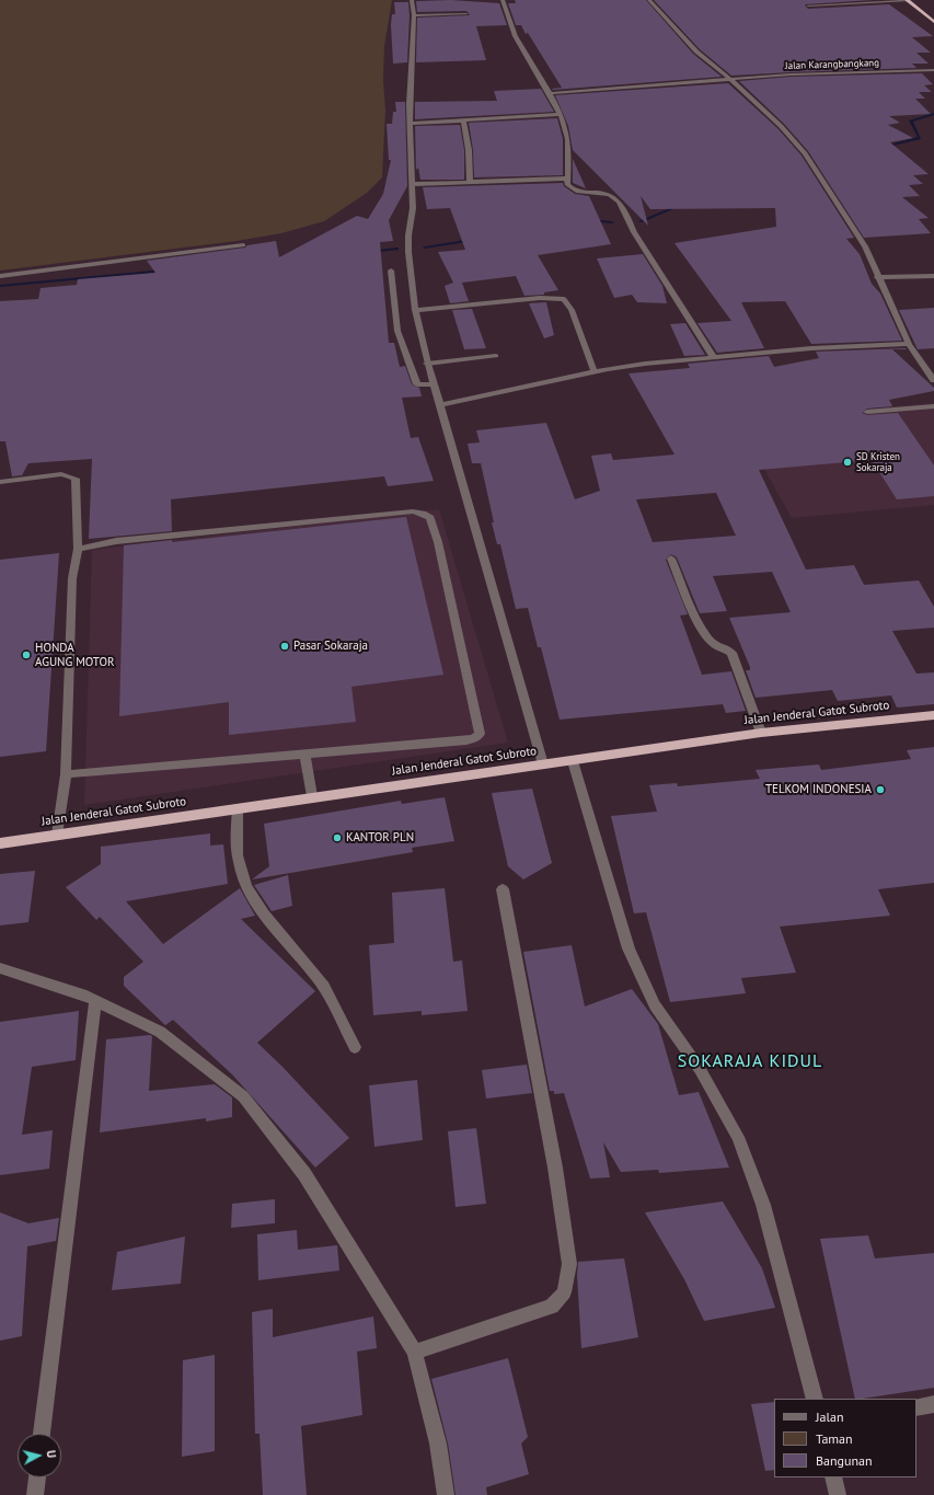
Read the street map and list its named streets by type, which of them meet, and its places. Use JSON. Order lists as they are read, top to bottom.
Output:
{
  "streets": {
    "highway": ["Jalan Jenderal Gatot Subroto"],
    "street": ["Jalan Karangbangkang"]
  },
  "districts": ["SOKARAJA KIDUL"],
  "places": [
    "SD Kristen Sokaraja",
    "Pasar Sokaraja",
    "HONDA AGUNG MOTOR",
    "TELKOM INDONESIA",
    "KANTOR PLN"
  ],
  "legend": ["Jalan", "Taman", "Bangunan"],
  "north": "right"
}
